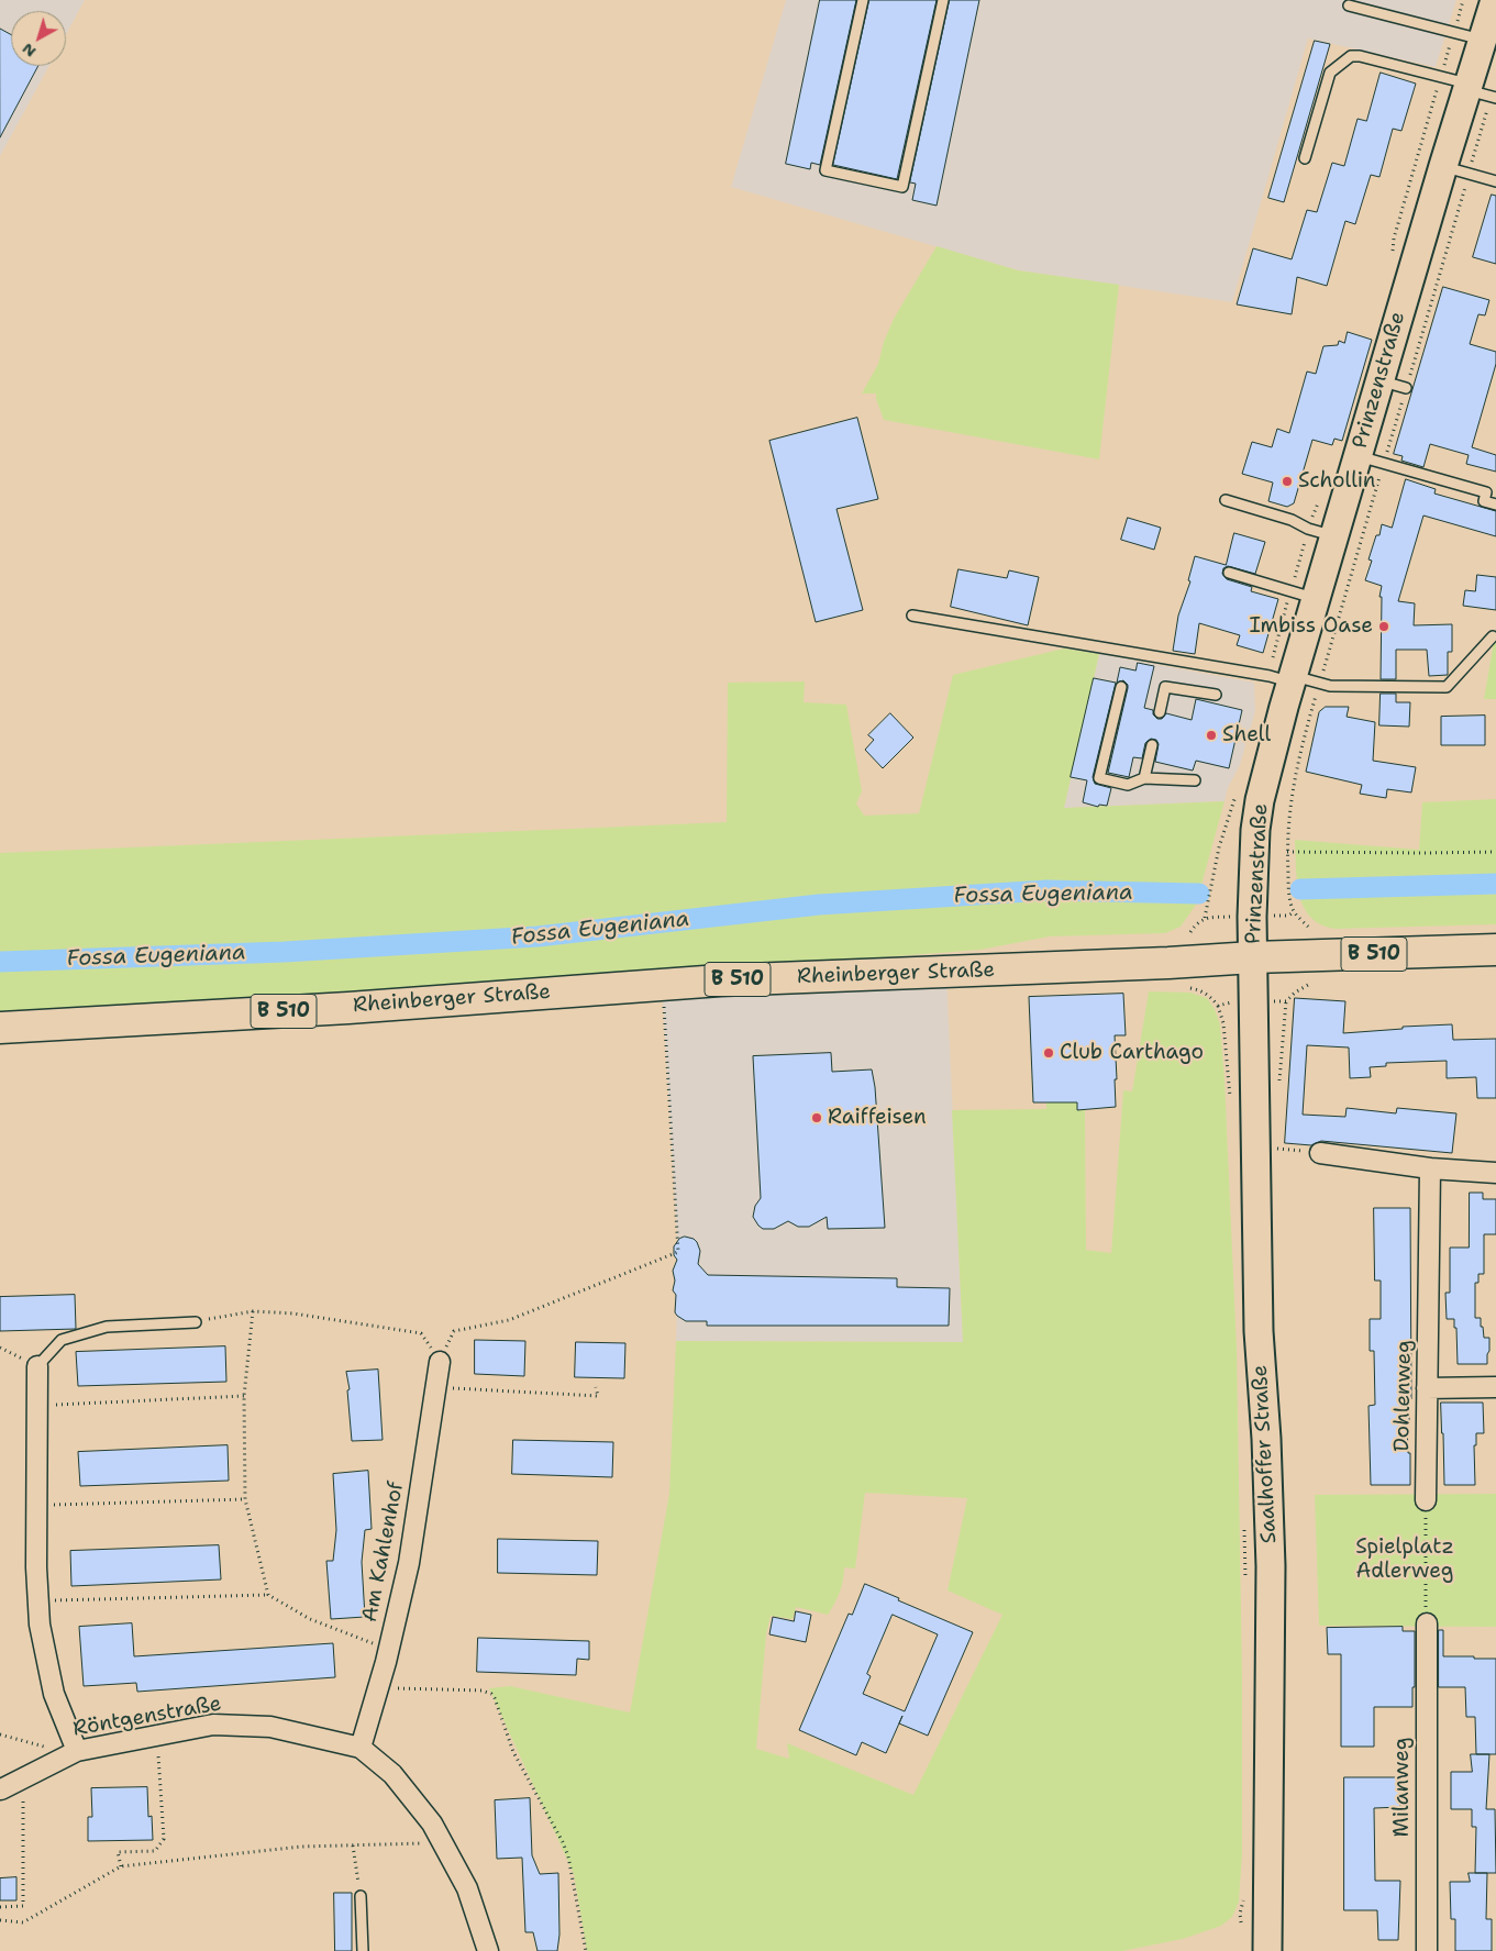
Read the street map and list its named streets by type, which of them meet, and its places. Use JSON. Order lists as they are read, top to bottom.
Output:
{
  "streets": {
    "main road": [
      "Prinzenstraße",
      "B 510",
      "Rheinberger Straße",
      "Saalhoffer Straße"
    ],
    "street": [
      "Dohlenweg",
      "Am Kahlenhof",
      "Röntgenstraße",
      "Milanweg"
    ]
  },
  "crossings": [
    ["Prinzenstraße", "Rheinberger Straße"],
    ["Prinzenstraße", "Saalhoffer Straße"],
    ["Rheinberger Straße", "Saalhoffer Straße"],
    ["Am Kahlenhof", "Röntgenstraße"]
  ],
  "water": ["Fossa Eugeniana"],
  "parks": ["Spielplatz Adlerweg"],
  "places": [
    "Schollin",
    "Imbiss Oase",
    "Shell",
    "Club Carthago",
    "Raiffeisen"
  ],
  "north": "bottom left"
}
